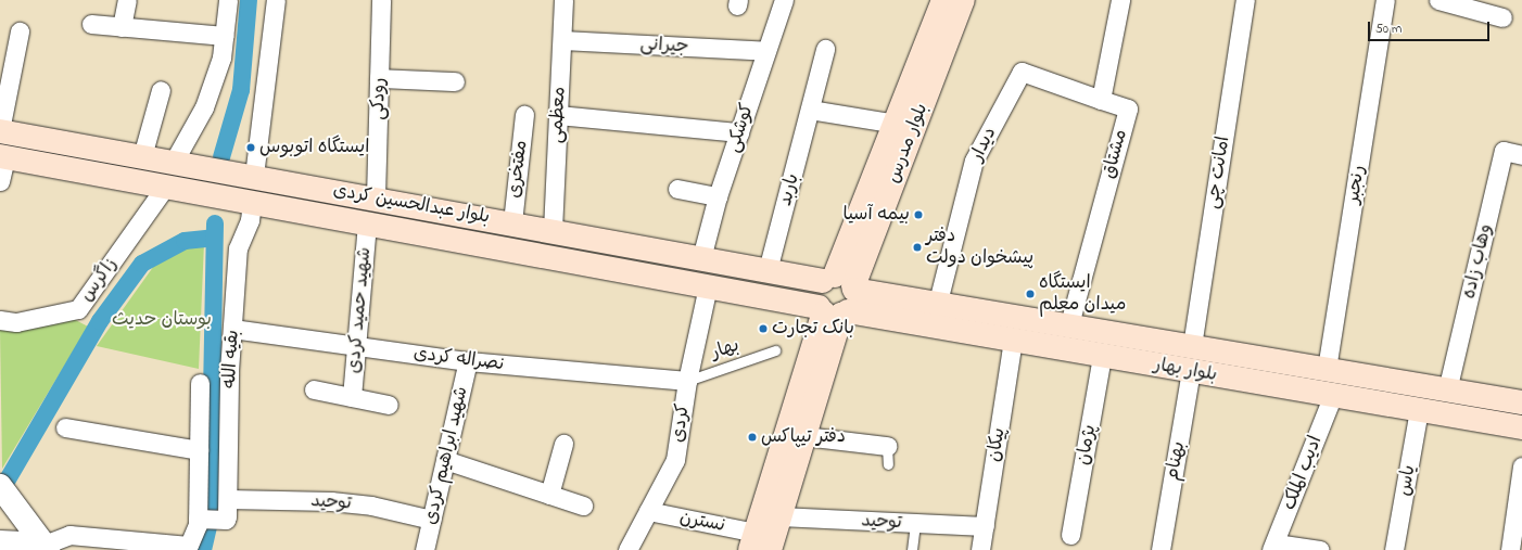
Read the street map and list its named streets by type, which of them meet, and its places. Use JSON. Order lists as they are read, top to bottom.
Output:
{
  "streets": {
    "main road": ["بلوار مدرس", "بلوار عبدالحسین کردی", "بلوار بهار"],
    "street": [
      "جیرانی",
      "رودکی",
      "معظمی",
      "کوشکی",
      "دیدار",
      "مشتاق",
      "مفتخری",
      "امانت چی",
      "رنجبر",
      "باربد",
      "وهاب زاده",
      "زاگرس",
      "شهید حمید کردی",
      "بقیه الله",
      "نصراله کردی",
      "کردی",
      "پیکان",
      "پژمان",
      "شهید ابراهیم کردی",
      "بهنام",
      "ادیب الملک",
      "یاس",
      "توحید",
      "نسترن"
    ],
    "lane": ["بهار"]
  },
  "crossings": [
    ["جیرانی", "معظمی"],
    ["جیرانی", "کوشکی"],
    ["رودکی", "بلوار عبدالحسین کردی"],
    ["معظمی", "بلوار عبدالحسین کردی"],
    ["کوشکی", "بلوار عبدالحسین کردی"],
    ["بلوار مدرس", "بلوار عبدالحسین کردی"],
    ["بلوار مدرس", "بلوار بهار"],
    ["دیدار", "مشتاق"],
    ["دیدار", "بلوار بهار"],
    ["مشتاق", "بلوار بهار"],
    ["مفتخری", "بلوار عبدالحسین کردی"],
    ["امانت چی", "بلوار بهار"],
    ["رنجبر", "بلوار بهار"],
    ["باربد", "بلوار عبدالحسین کردی"],
    ["بلوار عبدالحسین کردی", "زاگرس"],
    ["بلوار عبدالحسین کردی", "شهید حمید کردی"],
    ["بلوار عبدالحسین کردی", "بقیه الله"],
    ["بلوار عبدالحسین کردی", "بلوار بهار"],
    ["بلوار عبدالحسین کردی", "کردی"],
    ["وهاب زاده", "بلوار بهار"],
    ["شهید حمید کردی", "نصراله کردی"],
    ["بهار", "نصراله کردی"],
    ["بهار", "کردی"],
    ["بقیه الله", "نصراله کردی"],
    ["بقیه الله", "توحید"],
    ["نصراله کردی", "کردی"],
    ["نصراله کردی", "شهید ابراهیم کردی"],
    ["بلوار بهار", "پیکان"],
    ["بلوار بهار", "پژمان"],
    ["بلوار بهار", "بهنام"],
    ["بلوار بهار", "ادیب الملک"],
    ["بلوار بهار", "یاس"],
    ["کردی", "نسترن"],
    ["پیکان", "توحید"],
    ["شهید ابراهیم کردی", "توحید"]
  ],
  "parks": ["بوستان حدیث"],
  "places": [
    "ایستگاه اتوبوس",
    "بیمه آسیا",
    "دفتر پیشخوان دولت",
    "ایستگاه میدان معلم",
    "بانک تجارت",
    "دفتر تیپاکس"
  ],
  "scale_bar": "50 m"
}
